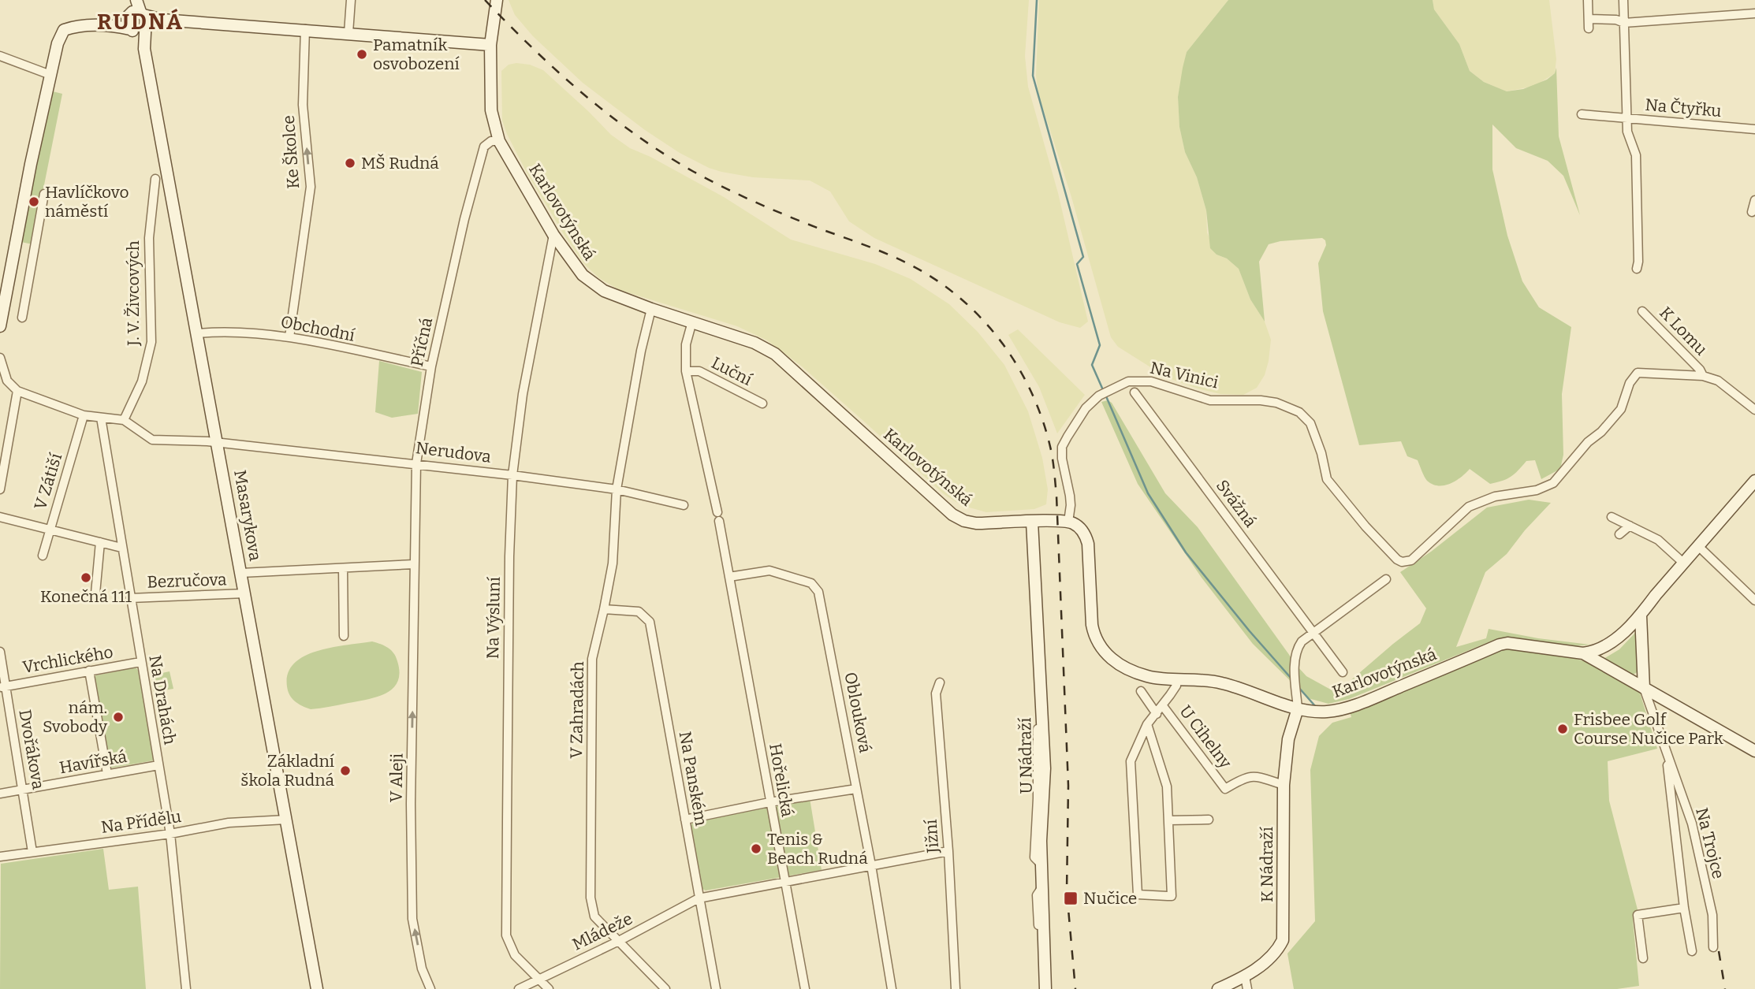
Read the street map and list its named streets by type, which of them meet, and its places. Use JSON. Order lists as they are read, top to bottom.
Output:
{
  "streets": {
    "street": [
      "Na Čtyřku",
      "Ke Školce",
      "Karlovotýnská",
      "J. V. Živcových",
      "Obchodní",
      "K Lomu",
      "Příčná",
      "Luční",
      "Na Vinici",
      "Nerudova",
      "V Zátiší",
      "Svážná",
      "Masarykova",
      "Bezručova",
      "Na Výsluní",
      "Vrchlického",
      "Na Drahách",
      "V Zahradách",
      "Oblouková",
      "U Cihelny",
      "Dvořákova",
      "U Nádraží",
      "Havířská",
      "V Aleji",
      "Na Panském",
      "Hořelická",
      "Na Přídělu",
      "Jižní",
      "Na Trojce",
      "K Nádraží",
      "Mládeže"
    ]
  },
  "crossings": [
    ["Ke Školce", "Obchodní"],
    ["Karlovotýnská", "Příčná"],
    ["Karlovotýnská", "Na Vinici"],
    ["Karlovotýnská", "Na Výsluní"],
    ["Karlovotýnská", "V Zahradách"],
    ["Karlovotýnská", "U Nádraží"],
    ["Karlovotýnská", "K Nádraží"],
    ["J. V. Živcových", "Nerudova"],
    ["Obchodní", "Příčná"],
    ["Obchodní", "Masarykova"],
    ["K Lomu", "Na Vinici"],
    ["Příčná", "Nerudova"],
    ["Příčná", "V Aleji"],
    ["Nerudova", "Masarykova"],
    ["Nerudova", "Na Výsluní"],
    ["Nerudova", "V Zahradách"],
    ["Masarykova", "Bezručova"],
    ["Masarykova", "Na Přídělu"],
    ["Bezručova", "Na Drahách"],
    ["Na Výsluní", "Mládeže"],
    ["Vrchlického", "Na Drahách"],
    ["Vrchlického", "Dvořákova"],
    ["Na Drahách", "Havířská"],
    ["Na Drahách", "Na Přídělu"],
    ["V Zahradách", "Na Panském"],
    ["V Zahradách", "Mládeže"],
    ["Oblouková", "Hořelická"],
    ["Oblouková", "Mládeže"],
    ["U Cihelny", "K Nádraží"],
    ["Dvořákova", "Havířská"],
    ["Dvořákova", "Na Přídělu"],
    ["Na Panském", "Mládeže"],
    ["Hořelická", "Mládeže"],
    ["Jižní", "Mládeže"]
  ],
  "one_way": ["Ke Školce", "V Aleji"],
  "districts": ["RUDNÁ"],
  "places": {
    "other": [
      "Pamatník osvobození",
      "MŠ Rudná",
      "Havlíčkovo náměstí",
      "Konečná 111",
      "nám. Svobody",
      "Frisbee Golf Course Nučice Park",
      "Základní škola Rudná",
      "Tenis & Beach Rudná"
    ],
    "transit": ["Nučice"]
  }
}
